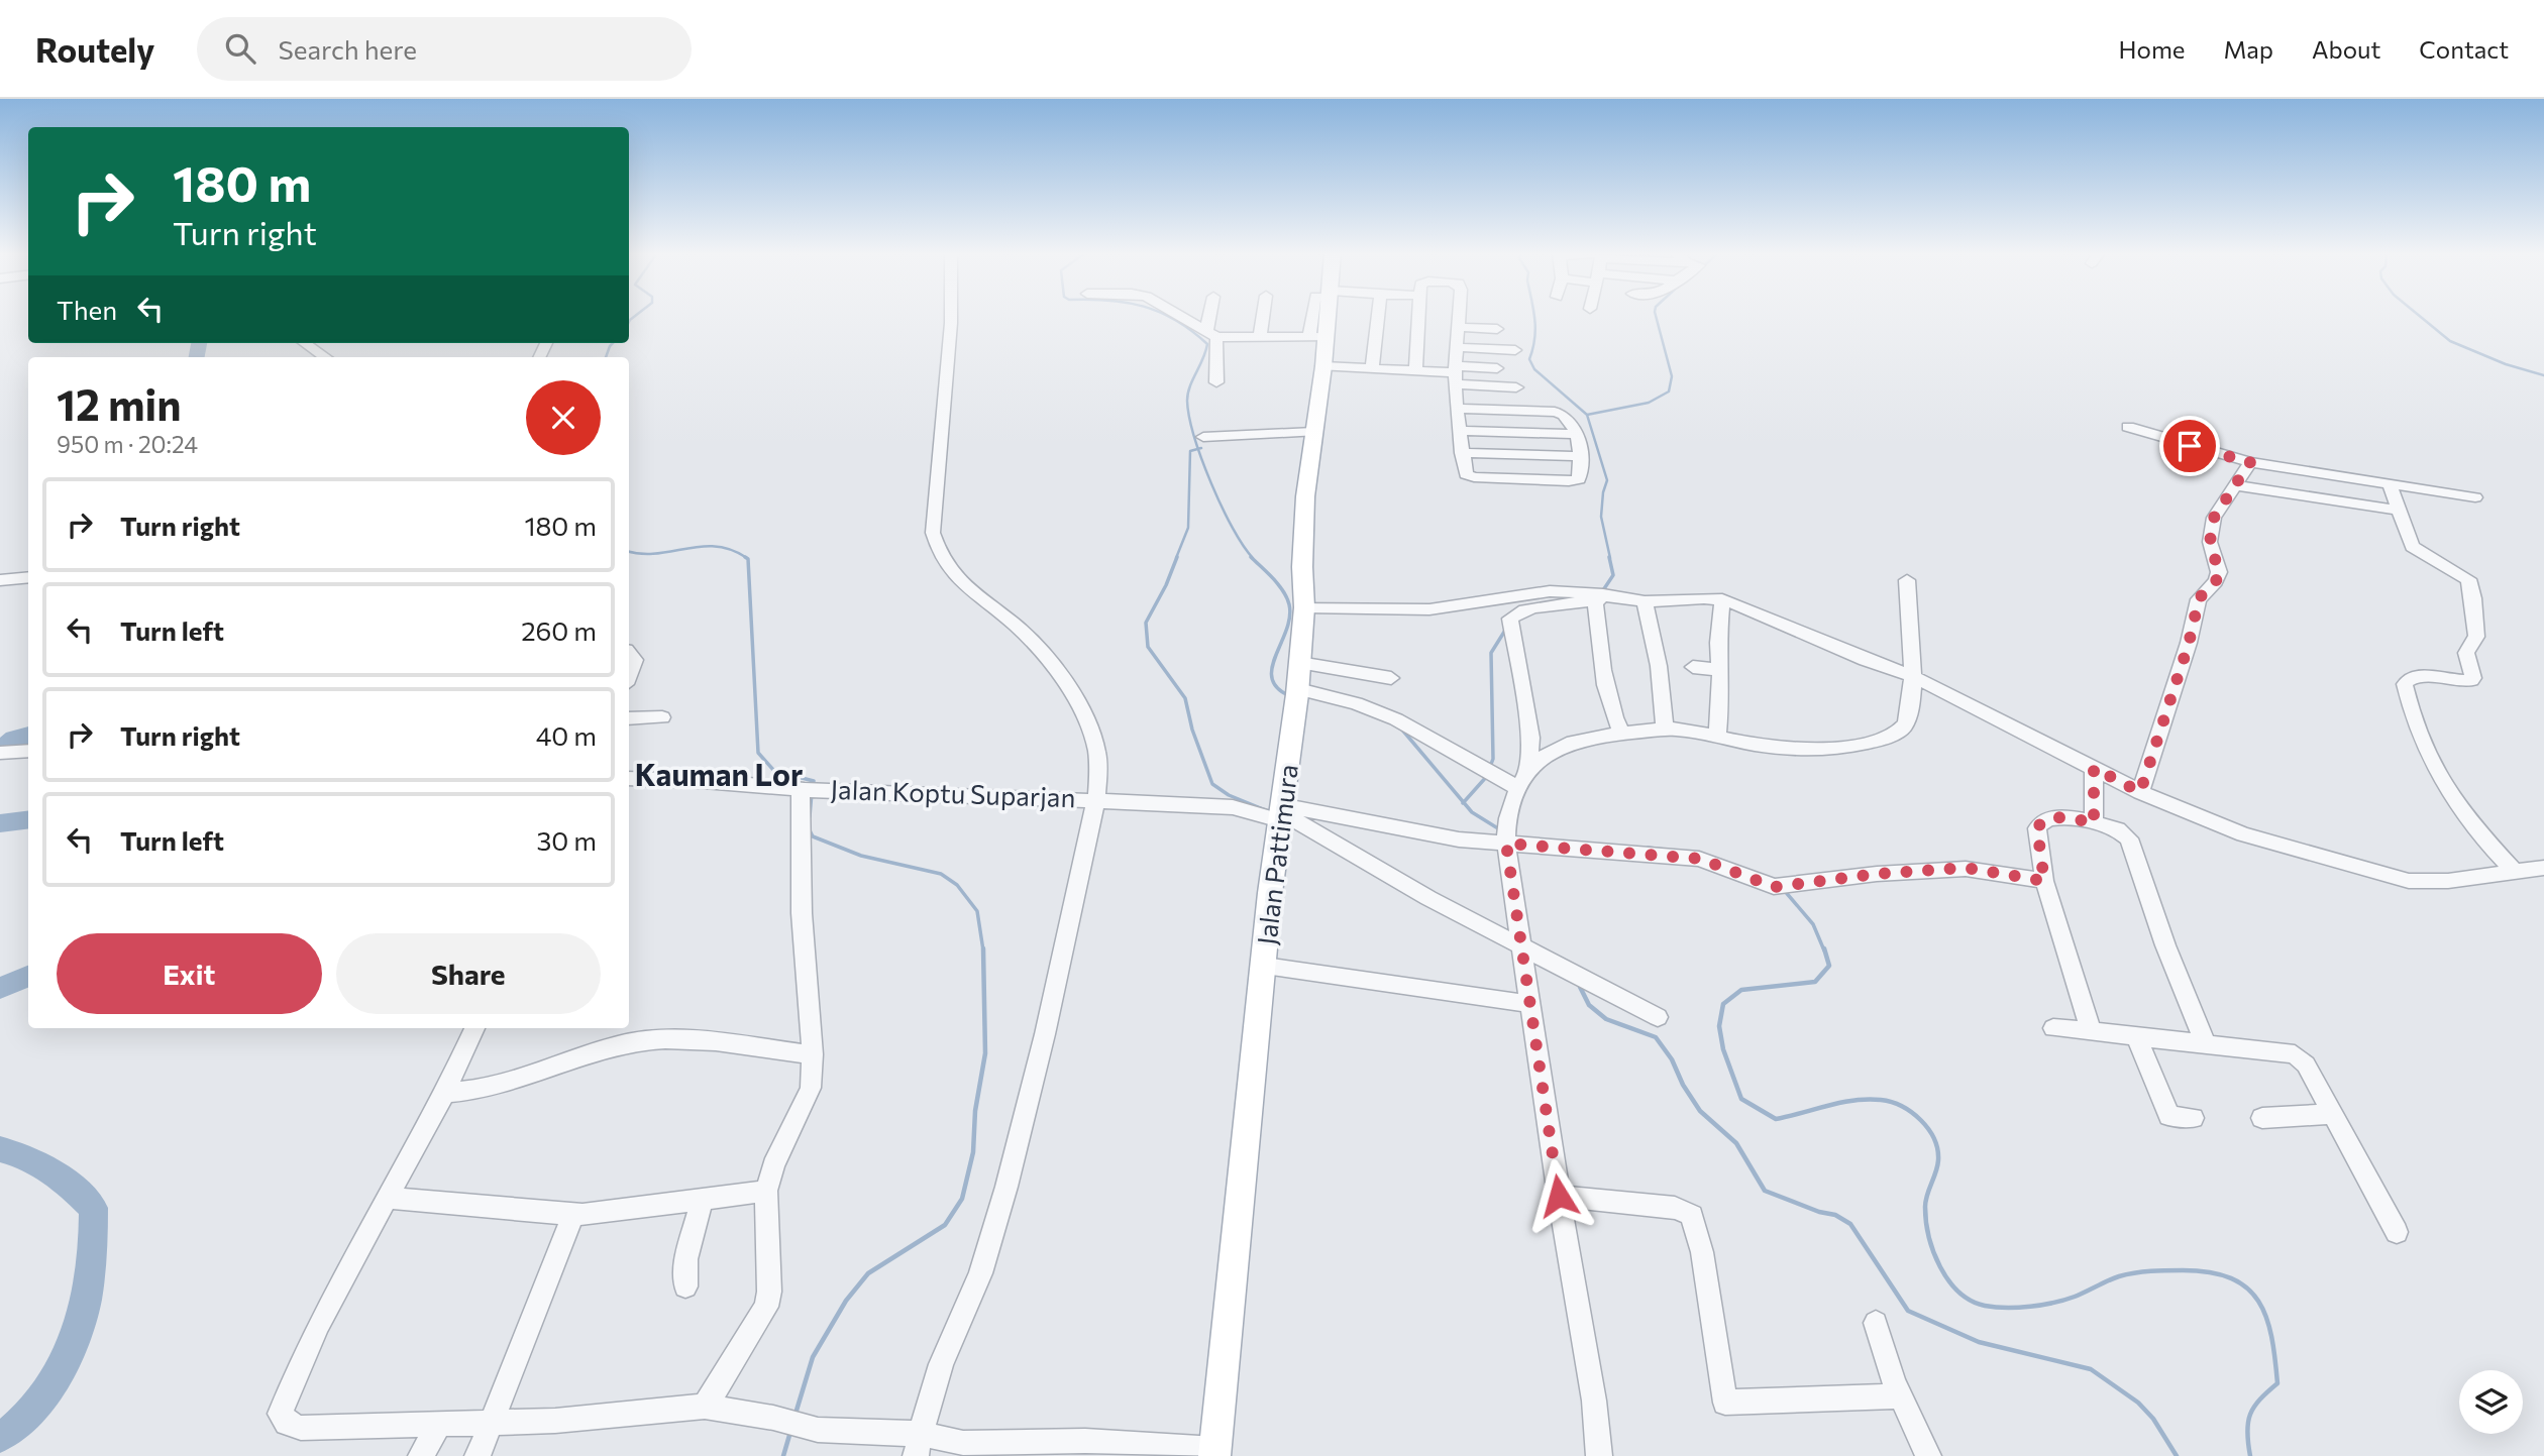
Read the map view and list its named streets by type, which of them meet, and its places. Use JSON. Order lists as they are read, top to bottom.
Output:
{
  "streets": {
    "main road": ["Jalan Pattimura"],
    "street": ["Jalan Koptu Suparjan"]
  },
  "crossings": [
    ["Jalan Koptu Suparjan", "Jalan Pattimura"]
  ],
  "districts": ["Kauman Lor"],
  "page": {
    "header": "Routely",
    "search": "Search here",
    "nav": [
      "Home",
      "Map",
      "About",
      "Contact"
    ],
    "turn": ["180 m", "Turn right"],
    "then": "Then",
    "heading": ["12 min", "950 m · 20:24"],
    "list": [
      {
        "name": "Turn right",
        "value": "180 m"
      },
      {
        "name": "Turn left",
        "value": "260 m"
      },
      {
        "name": "Turn right",
        "value": "40 m"
      },
      {
        "name": "Turn left",
        "value": "30 m"
      }
    ],
    "buttons": ["Exit", "Share"]
  }
}
